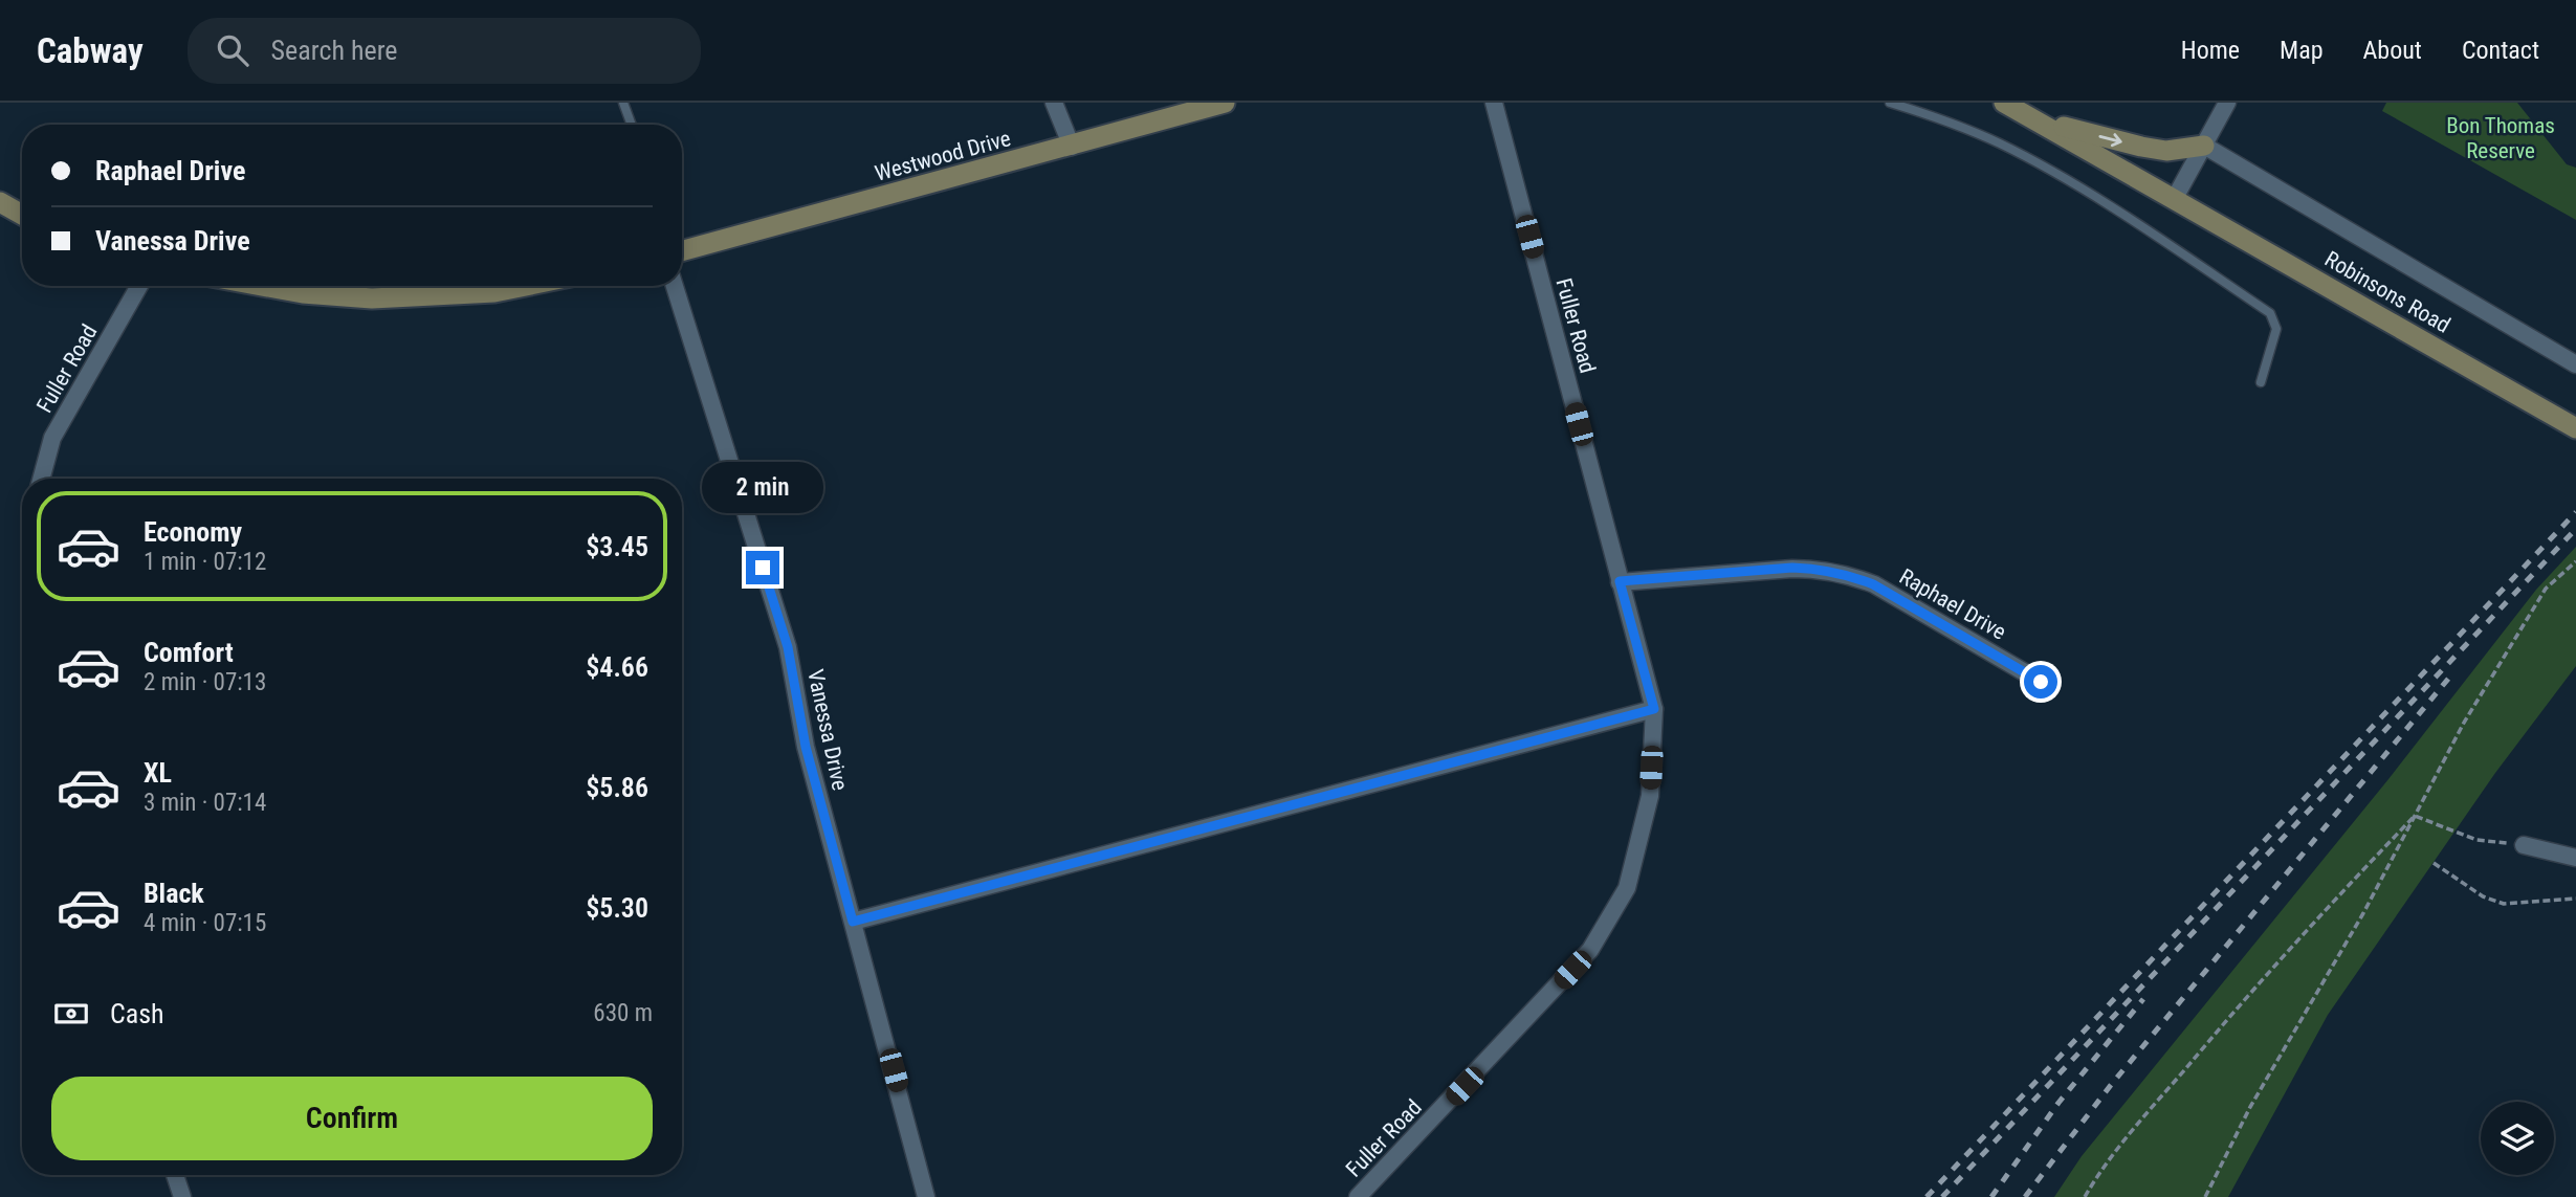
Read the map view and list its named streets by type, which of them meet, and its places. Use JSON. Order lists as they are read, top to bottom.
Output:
{
  "streets": {
    "main road": ["Westwood Drive", "Robinsons Road"],
    "street": ["Fuller Road", "Raphael Drive", "Vanessa Drive"]
  },
  "crossings": [
    ["Fuller Road", "Raphael Drive"]
  ],
  "parks": ["Bon Thomas Reserve"],
  "page": {
    "header": "Cabway",
    "search": "Search here",
    "nav": [
      "Home",
      "Map",
      "About",
      "Contact"
    ],
    "banner": ["Raphael Drive", "Vanessa Drive"],
    "bubble": "2 min",
    "list": [
      {
        "name": "Economy",
        "note": "1 min · 07:12",
        "value": "$3.45"
      },
      {
        "name": "Comfort",
        "note": "2 min · 07:13",
        "value": "$4.66"
      },
      {
        "name": "XL",
        "note": "3 min · 07:14",
        "value": "$5.86"
      },
      {
        "name": "Black",
        "note": "4 min · 07:15",
        "value": "$5.30"
      }
    ],
    "pay": ["Cash", "630 m"],
    "buttons": "Confirm"
  }
}
